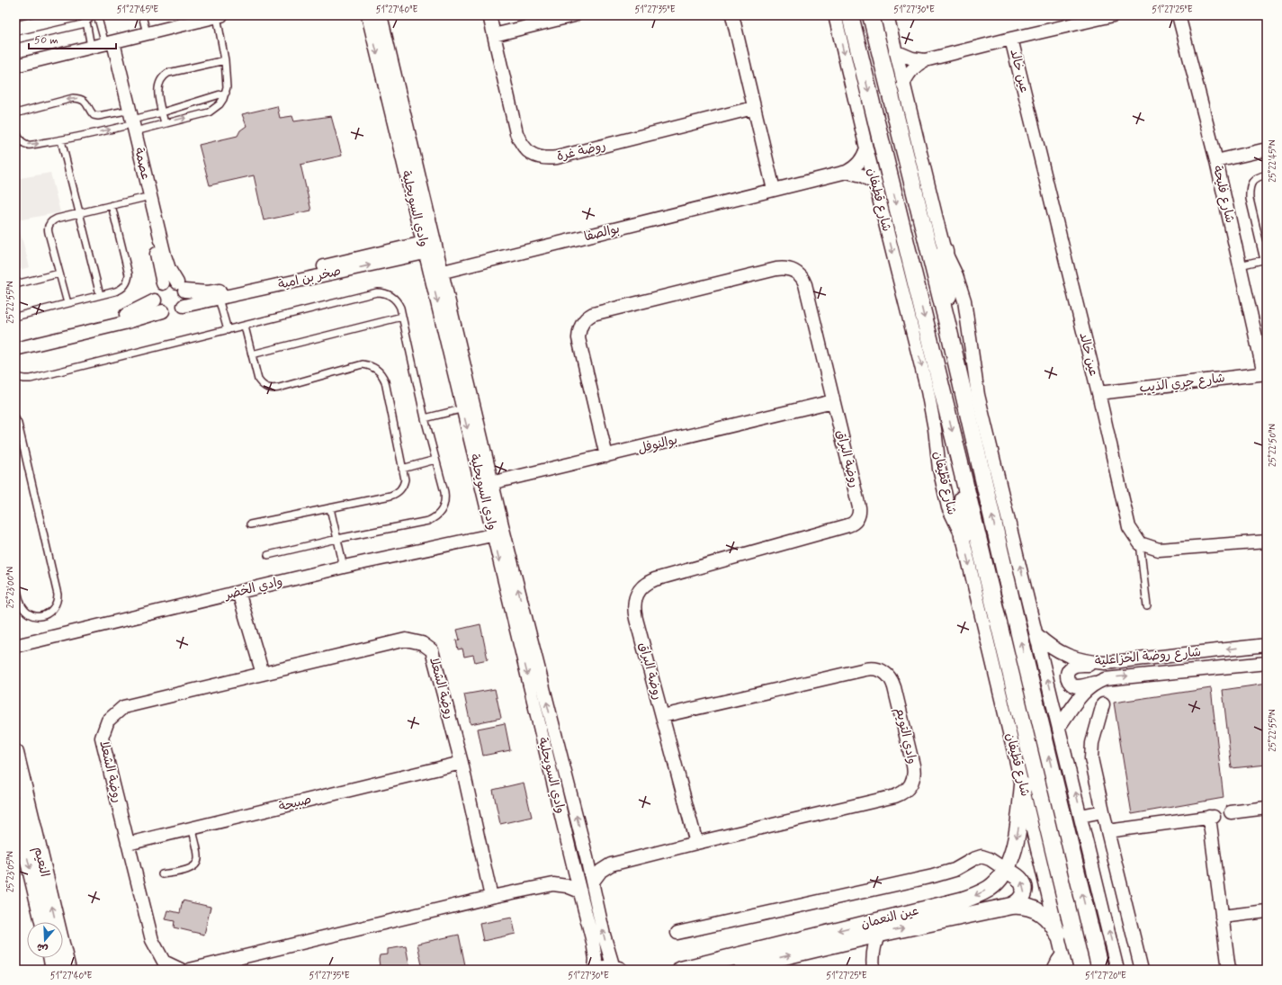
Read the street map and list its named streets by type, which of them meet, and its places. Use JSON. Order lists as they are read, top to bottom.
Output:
{
  "streets": {
    "street": [
      "عين خالد",
      "روضة غرة",
      "عصمة",
      "شارع فليحة",
      "شارع قطيفان",
      "وادي السويحلية",
      "بوالصفا",
      "صخر بن امية",
      "شارع جري الذيب",
      "بوالنوفل",
      "روضة البراق",
      "وادي الخضر",
      "شارع روضة الخزاعلية",
      "روضة الشعلا",
      "وادي التويم",
      "صبيحة",
      "النعيم",
      "عين النعمان"
    ]
  },
  "crossings": [
    ["عين خالد", "شارع جري الذيب"],
    ["عصمة", "صخر بن امية"],
    ["شارع فليحة", "شارع جري الذيب"],
    ["شارع قطيفان", "بوالصفا"],
    ["شارع قطيفان", "عين النعمان"],
    ["وادي السويحلية", "بوالصفا"],
    ["وادي السويحلية", "صخر بن امية"],
    ["وادي السويحلية", "بوالنوفل"],
    ["وادي السويحلية", "وادي الخضر"],
    ["وادي السويحلية", "وادي التويم"],
    ["بوالنوفل", "روضة البراق"],
    ["روضة البراق", "وادي التويم"],
    ["روضة الشعلا", "صبيحة"]
  ],
  "scale_bar": "50 m",
  "north": "bottom",
  "coordinates": [
    "51°27'45\"E",
    "51°27'40\"E",
    "51°27'35\"E",
    "51°27'30\"E",
    "51°27'25\"E",
    "25°22'45\"N",
    "25°22'55\"N",
    "25°22'50\"N",
    "25°23'00\"N",
    "25°23'05\"N",
    "51°27'20\"E"
  ]
}
